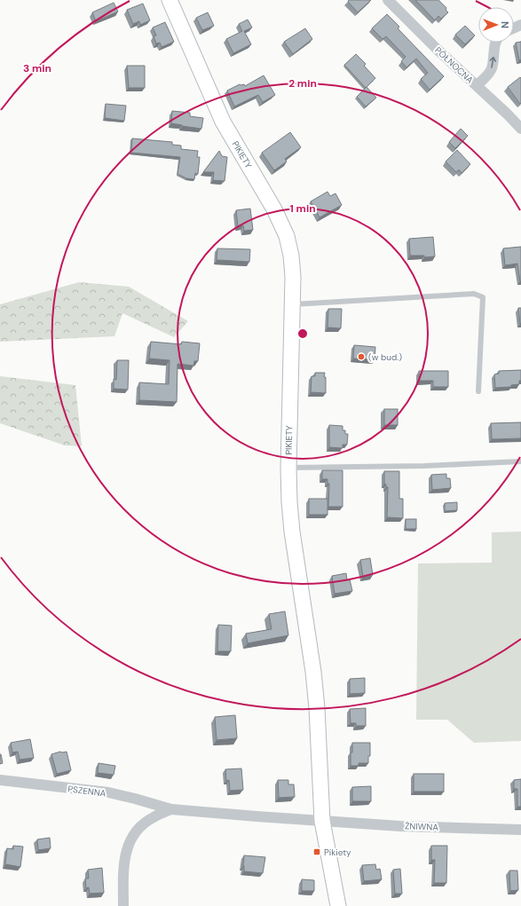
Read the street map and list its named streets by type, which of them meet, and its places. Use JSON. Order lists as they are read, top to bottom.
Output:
{
  "streets": {
    "street": [
      "PÓŁNOCNA",
      "PIKIETY",
      "PSZENNA",
      "ŻNIWNA"
    ]
  },
  "crossings": [
    ["PIKIETY", "PSZENNA"],
    ["PIKIETY", "ŻNIWNA"],
    ["PSZENNA", "ŻNIWNA"]
  ],
  "places": {
    "other": ["(w bud.)"],
    "transit": ["Pikiety"]
  },
  "north": "right",
  "rings": ["3 min", "2 min", "1 min"]
}
